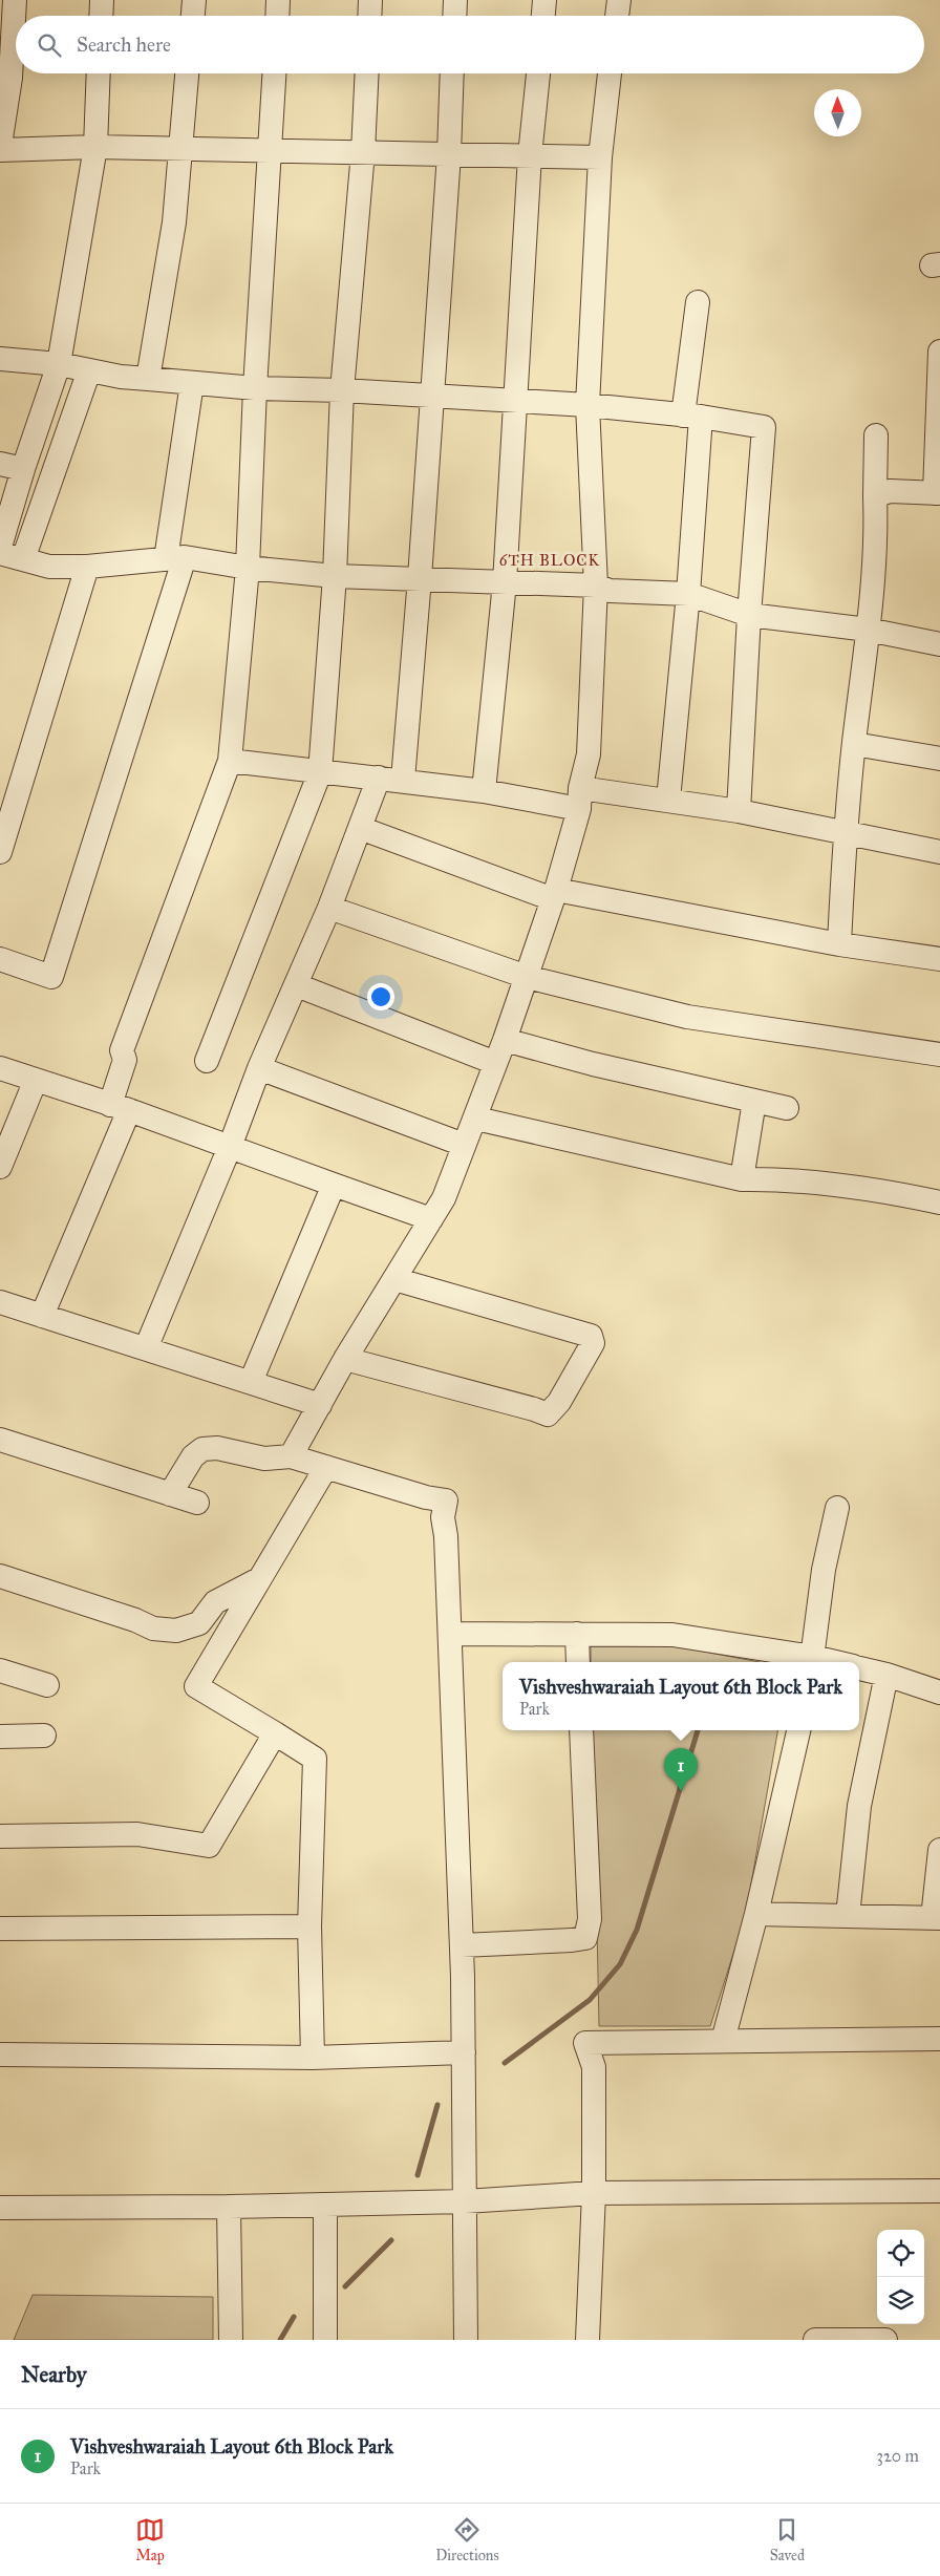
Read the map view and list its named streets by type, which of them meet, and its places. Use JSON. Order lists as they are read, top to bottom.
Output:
{
  "districts": ["6TH BLOCK"],
  "north": "top",
  "page": {
    "search": "Search here",
    "popup": ["Vishveshwaraiah Layout 6th Block Park", "Park"],
    "pins": "1",
    "heading": "Nearby",
    "list": [
      {
        "mark": "1",
        "name": "Vishveshwaraiah Layout 6th Block Park",
        "note": "Park",
        "value": "320 m"
      }
    ],
    "nav": ["Map", "Directions", "Saved"]
  }
}
